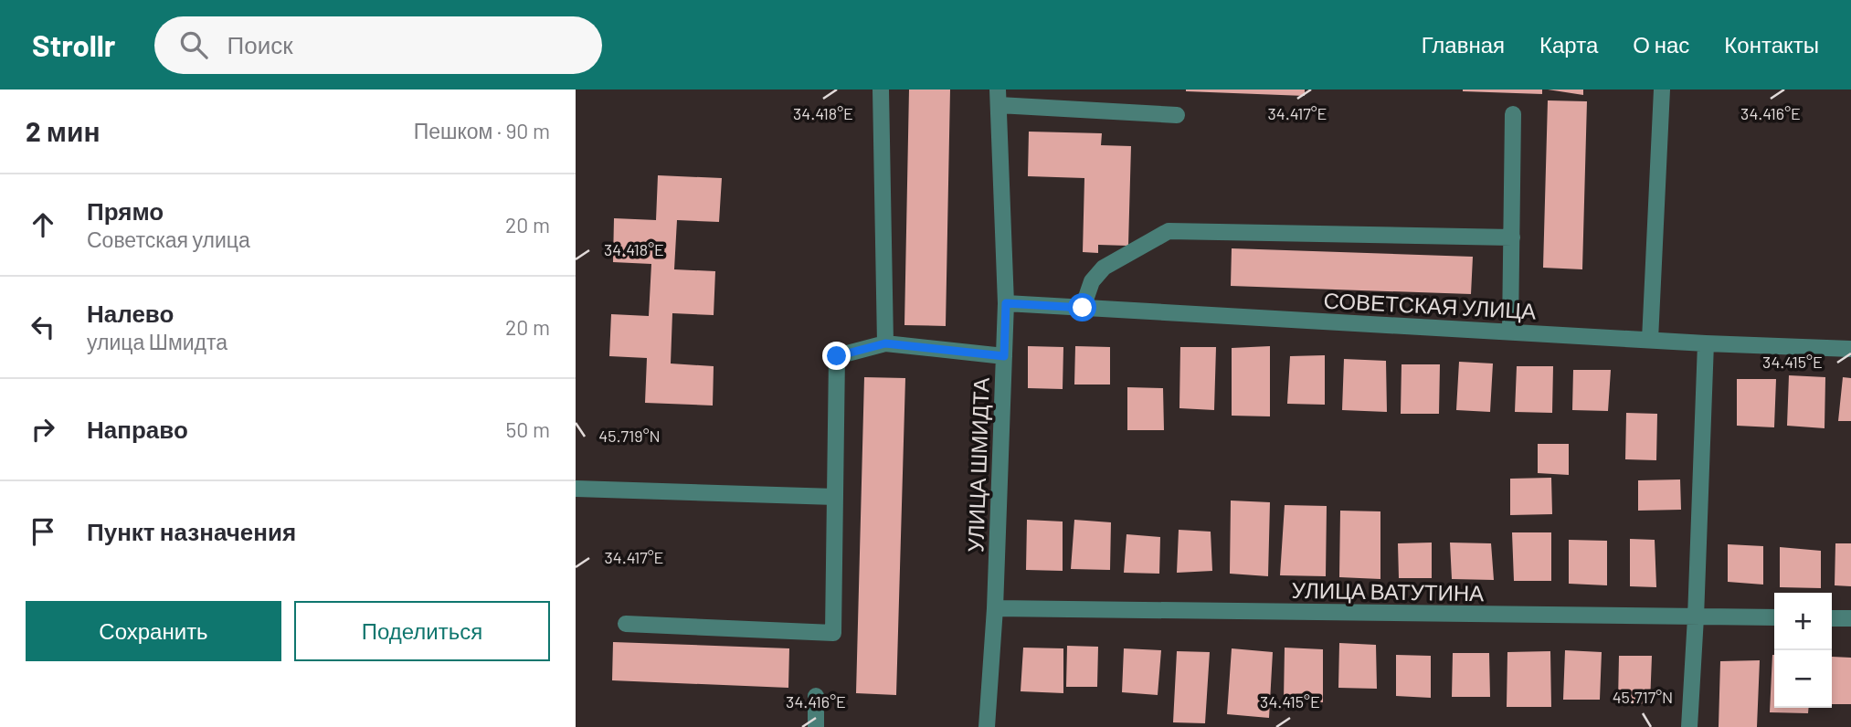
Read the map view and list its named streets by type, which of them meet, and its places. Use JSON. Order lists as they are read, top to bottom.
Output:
{
  "streets": {
    "street": ["СОВЕТСКАЯ УЛИЦА", "УЛИЦА ШМИДТА", "УЛИЦА ВАТУТИНА"]
  },
  "crossings": [
    ["СОВЕТСКАЯ УЛИЦА", "УЛИЦА ШМИДТА"],
    ["УЛИЦА ШМИДТА", "УЛИЦА ВАТУТИНА"]
  ],
  "page": {
    "header": "Strollr",
    "search": "Поиск",
    "nav": [
      "Главная",
      "Карта",
      "О нас",
      "Контакты"
    ],
    "heading": ["2 мин", "Пешком · 90 m"],
    "list": [
      ["Прямо", "Советская улица", "20 m"],
      ["Налево", "улица Шмидта", "20 m"],
      ["Направо", "50 m"],
      "Пункт назначения"
    ],
    "buttons": ["Сохранить", "Поделиться"],
    "map_buttons": ["+", "−"]
  },
  "coordinates": [
    "34.417°E",
    "34.418°E",
    "34.416°E",
    "34.415°E",
    "45.719°N",
    "45.717°N"
  ]
}
